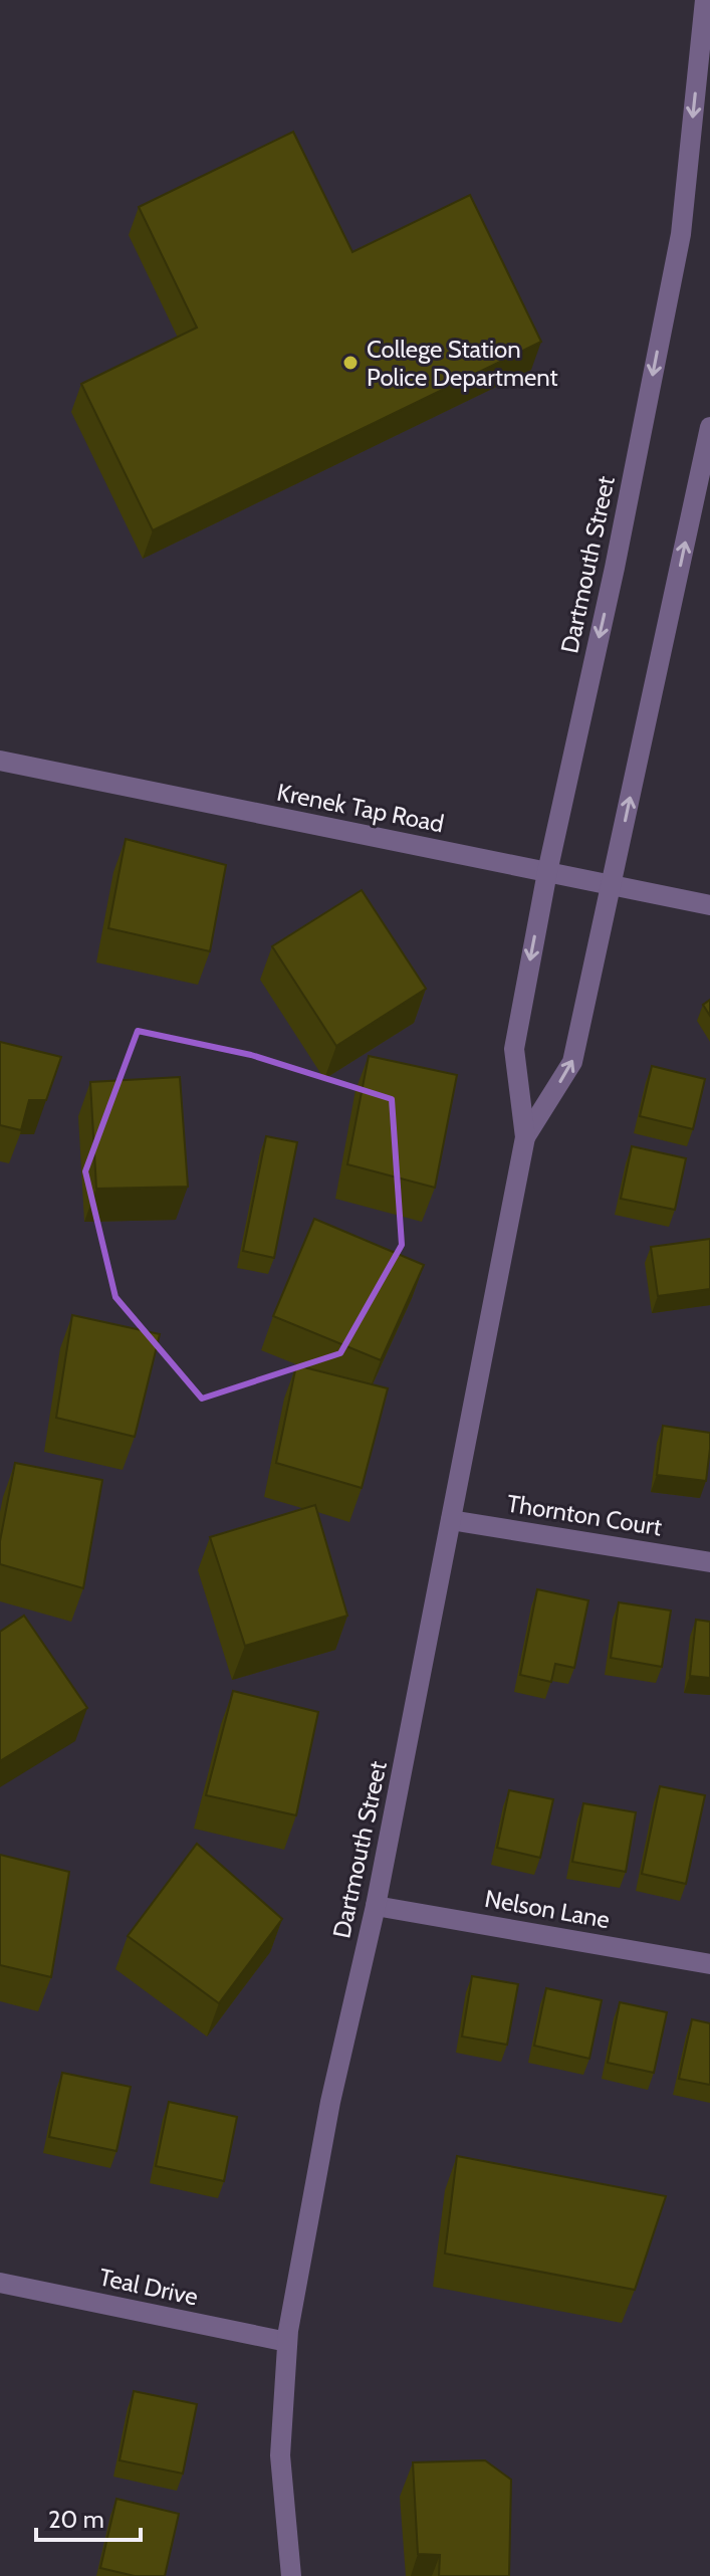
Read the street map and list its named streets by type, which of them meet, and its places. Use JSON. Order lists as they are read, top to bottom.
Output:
{
  "streets": {
    "street": [
      "Dartmouth Street",
      "Krenek Tap Road",
      "Thornton Court",
      "Nelson Lane",
      "Teal Drive"
    ]
  },
  "crossings": [
    ["Dartmouth Street", "Krenek Tap Road"],
    ["Dartmouth Street", "Thornton Court"],
    ["Dartmouth Street", "Nelson Lane"],
    ["Dartmouth Street", "Teal Drive"]
  ],
  "places": ["College Station Police Department"],
  "scale_bar": "20 m"
}
